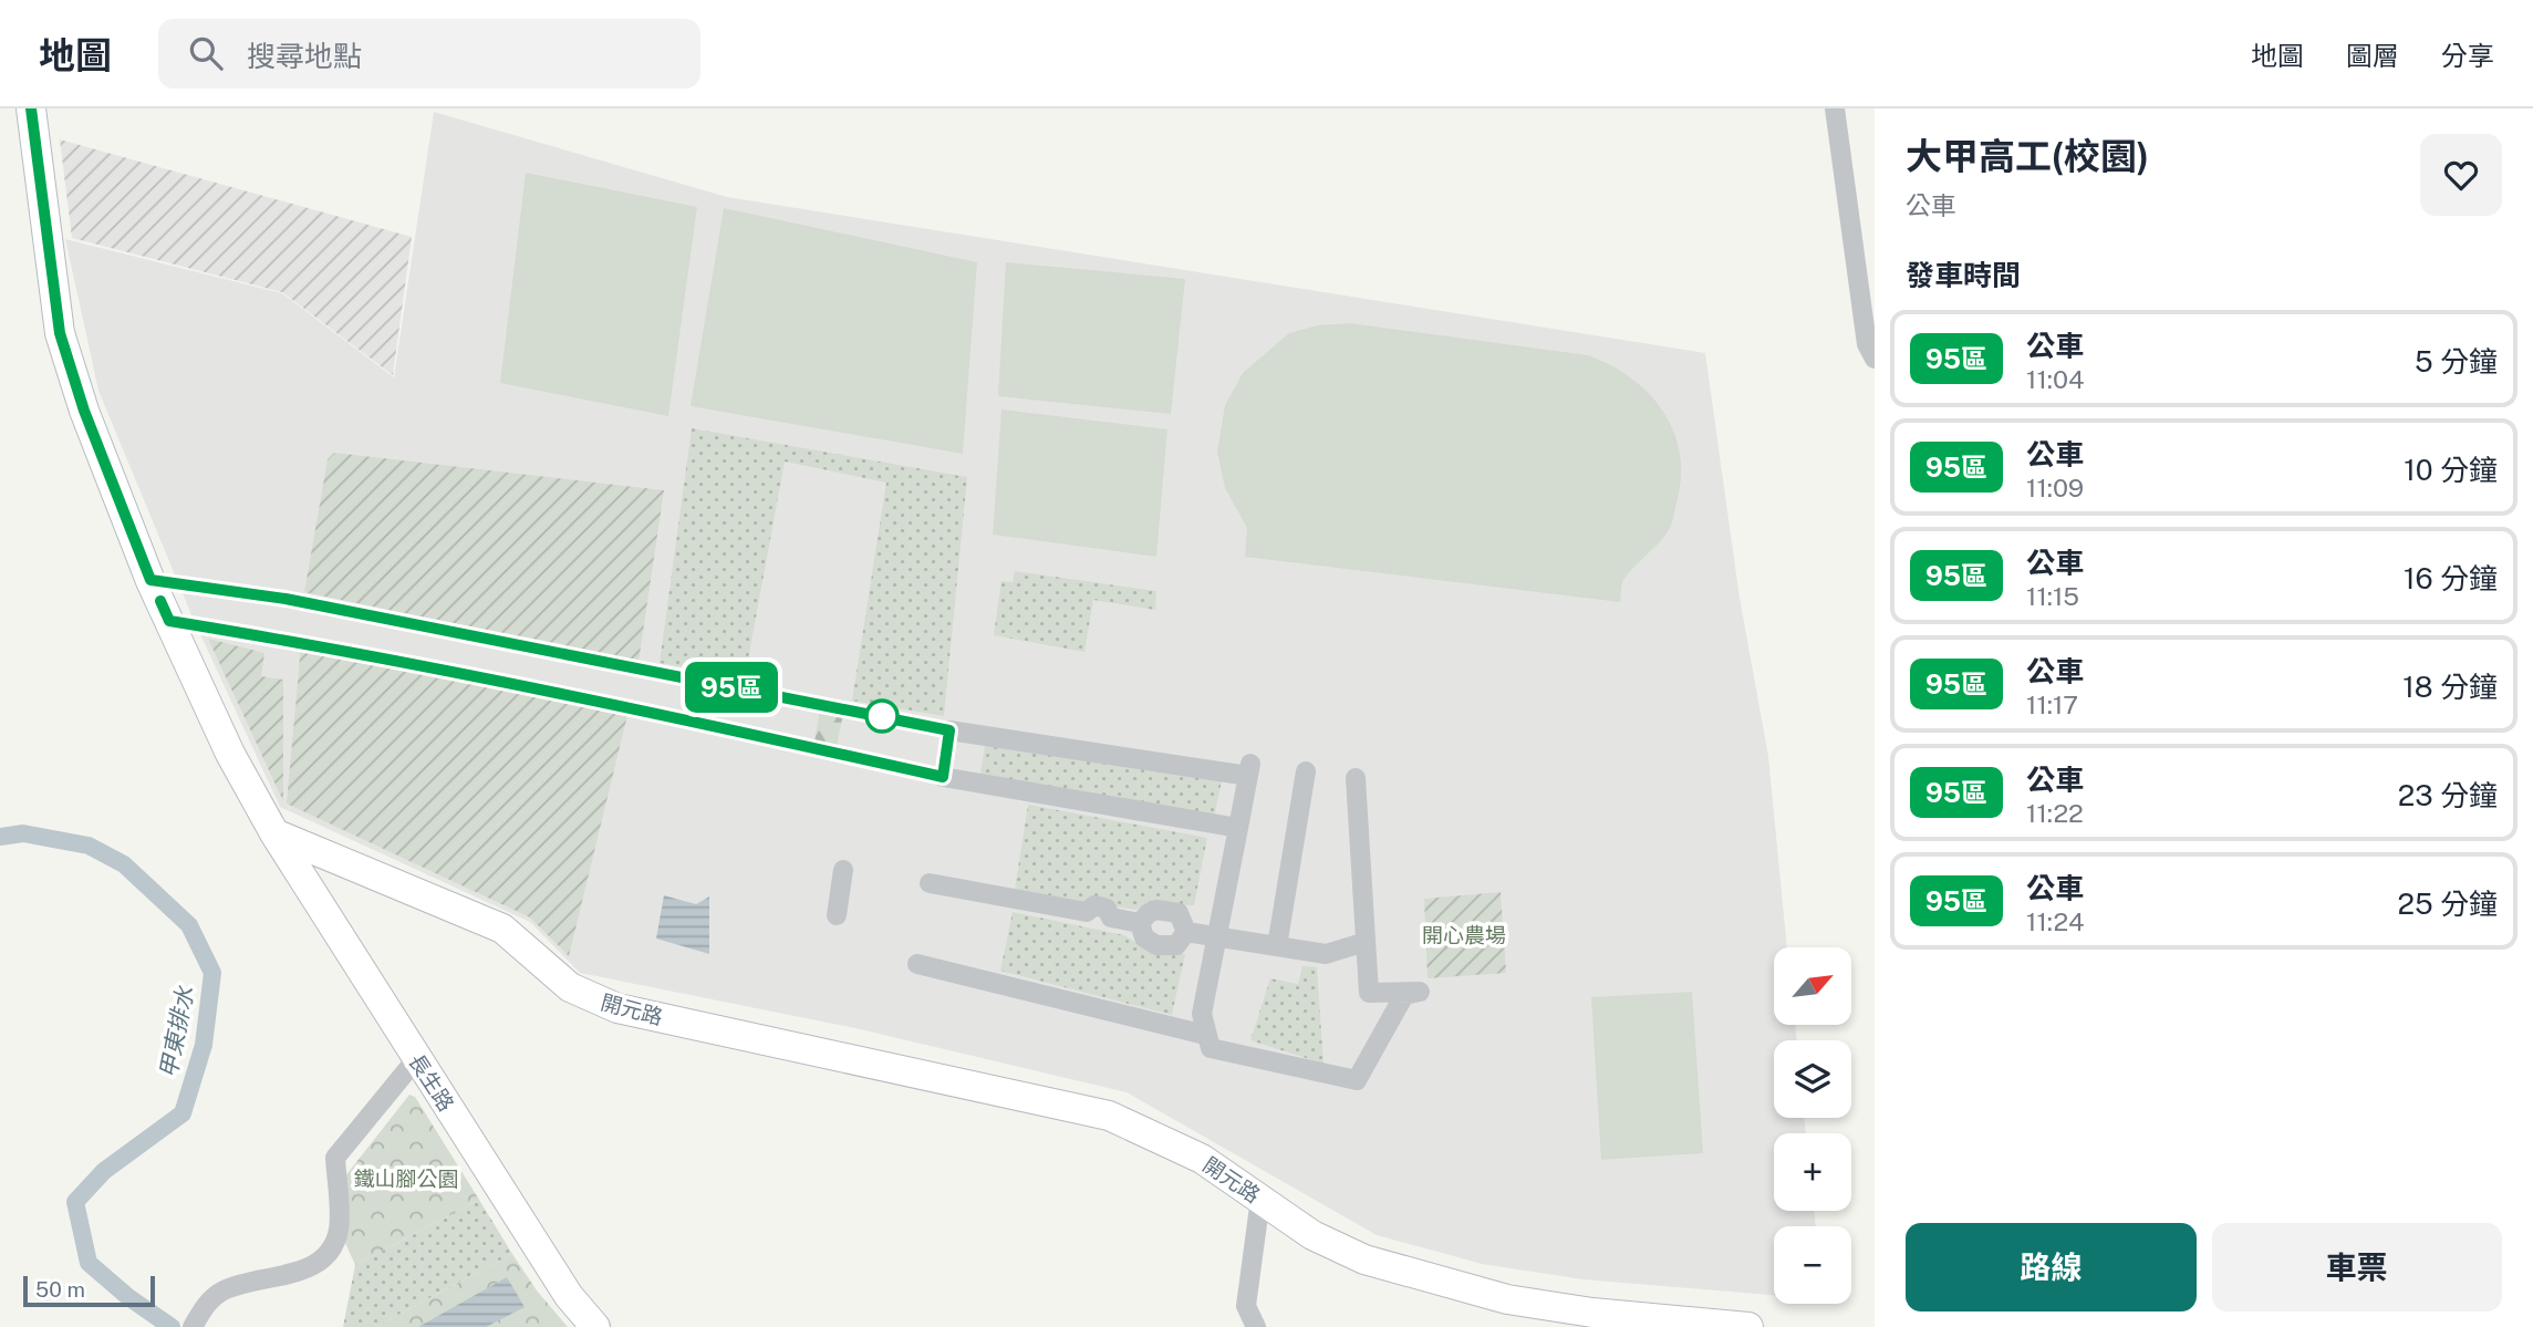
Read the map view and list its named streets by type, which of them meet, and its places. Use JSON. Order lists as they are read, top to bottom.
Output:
{
  "streets": {
    "street": ["開元路", "長生路"]
  },
  "crossings": [
    ["開元路", "長生路"]
  ],
  "water": ["甲東排水"],
  "parks": ["開心農場", "鐵山腳公園"],
  "lines": ["bus line 95區"],
  "scale_bar": "50 m",
  "north": "top right",
  "page": {
    "header": "地圖",
    "search": "搜尋地點",
    "nav": ["地圖", "圖層", "分享"],
    "on_map": "95區",
    "heading": [
      ["大甲高工(校園)", "公車"],
      "發車時間"
    ],
    "list": [
      {
        "mark": "95區",
        "name": "公車",
        "note": "11:04",
        "value": "5 分鐘"
      },
      {
        "mark": "95區",
        "name": "公車",
        "note": "11:09",
        "value": "10 分鐘"
      },
      {
        "mark": "95區",
        "name": "公車",
        "note": "11:15",
        "value": "16 分鐘"
      },
      {
        "mark": "95區",
        "name": "公車",
        "note": "11:17",
        "value": "18 分鐘"
      },
      {
        "mark": "95區",
        "name": "公車",
        "note": "11:22",
        "value": "23 分鐘"
      },
      {
        "mark": "95區",
        "name": "公車",
        "note": "11:24",
        "value": "25 分鐘"
      }
    ],
    "map_buttons": ["+", "−"],
    "buttons": ["路線", "車票"],
    "scale": "50 m"
  }
}
